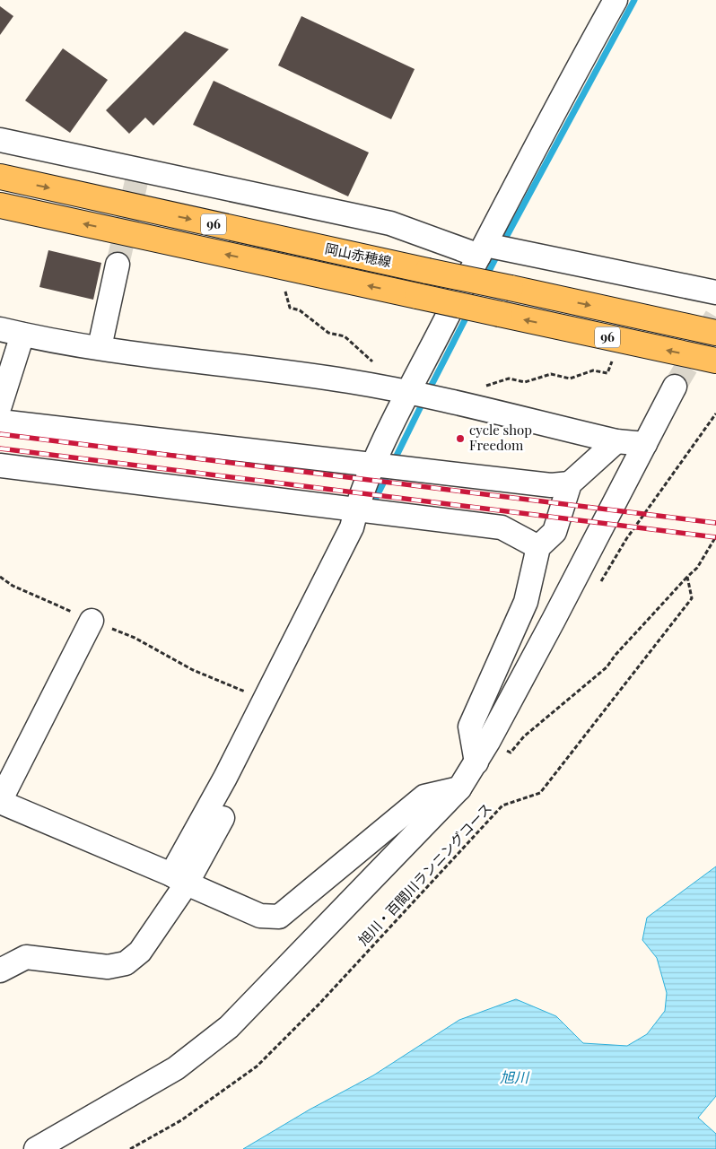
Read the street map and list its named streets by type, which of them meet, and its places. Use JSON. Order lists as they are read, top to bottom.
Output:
{
  "streets": {
    "main road": ["96", "岡山赤穂線"],
    "path": ["旭川・百間川ランニングコース"]
  },
  "water": ["旭川"],
  "places": ["cycle shop Freedom"]
}
